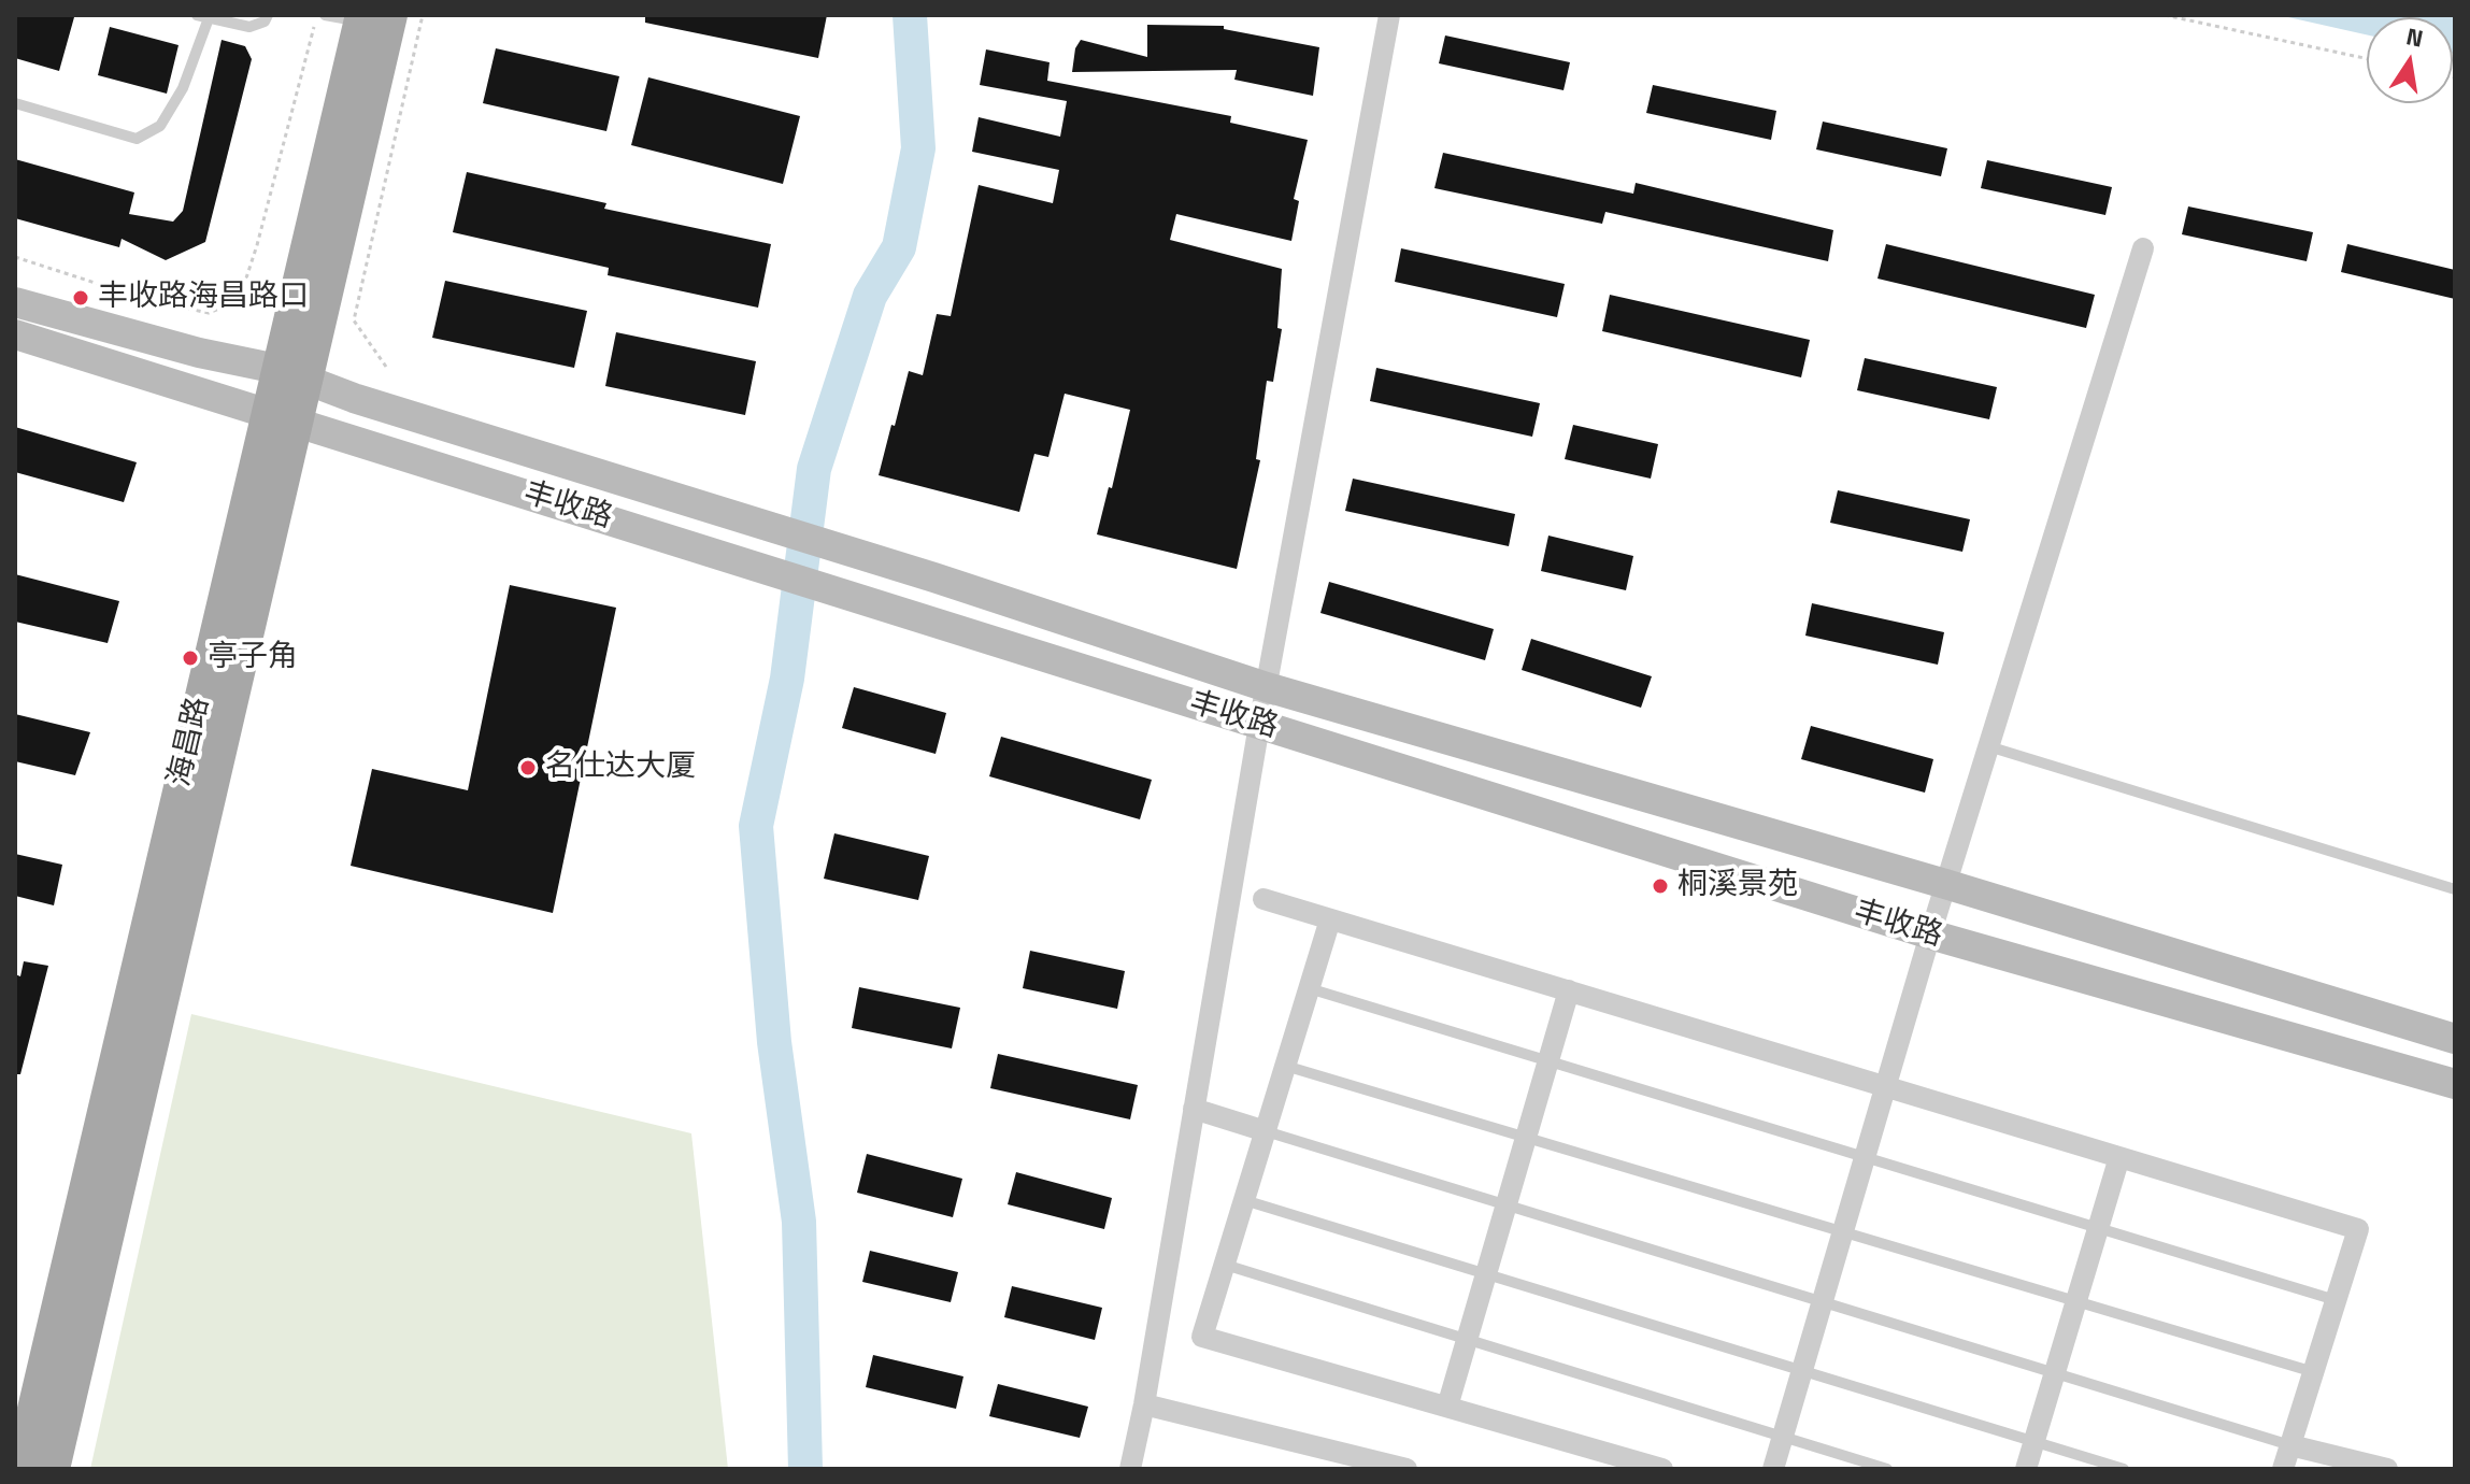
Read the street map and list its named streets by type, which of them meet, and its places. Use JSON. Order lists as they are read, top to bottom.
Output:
{
  "streets": {
    "main road": ["丰收路", "海昌路"]
  },
  "crossings": [
    ["丰收路", "海昌路"]
  ],
  "places": [
    "丰收路海昌路口",
    "亭子角",
    "名仕达大厦",
    "桐溪景苑"
  ],
  "north": "top"
}
